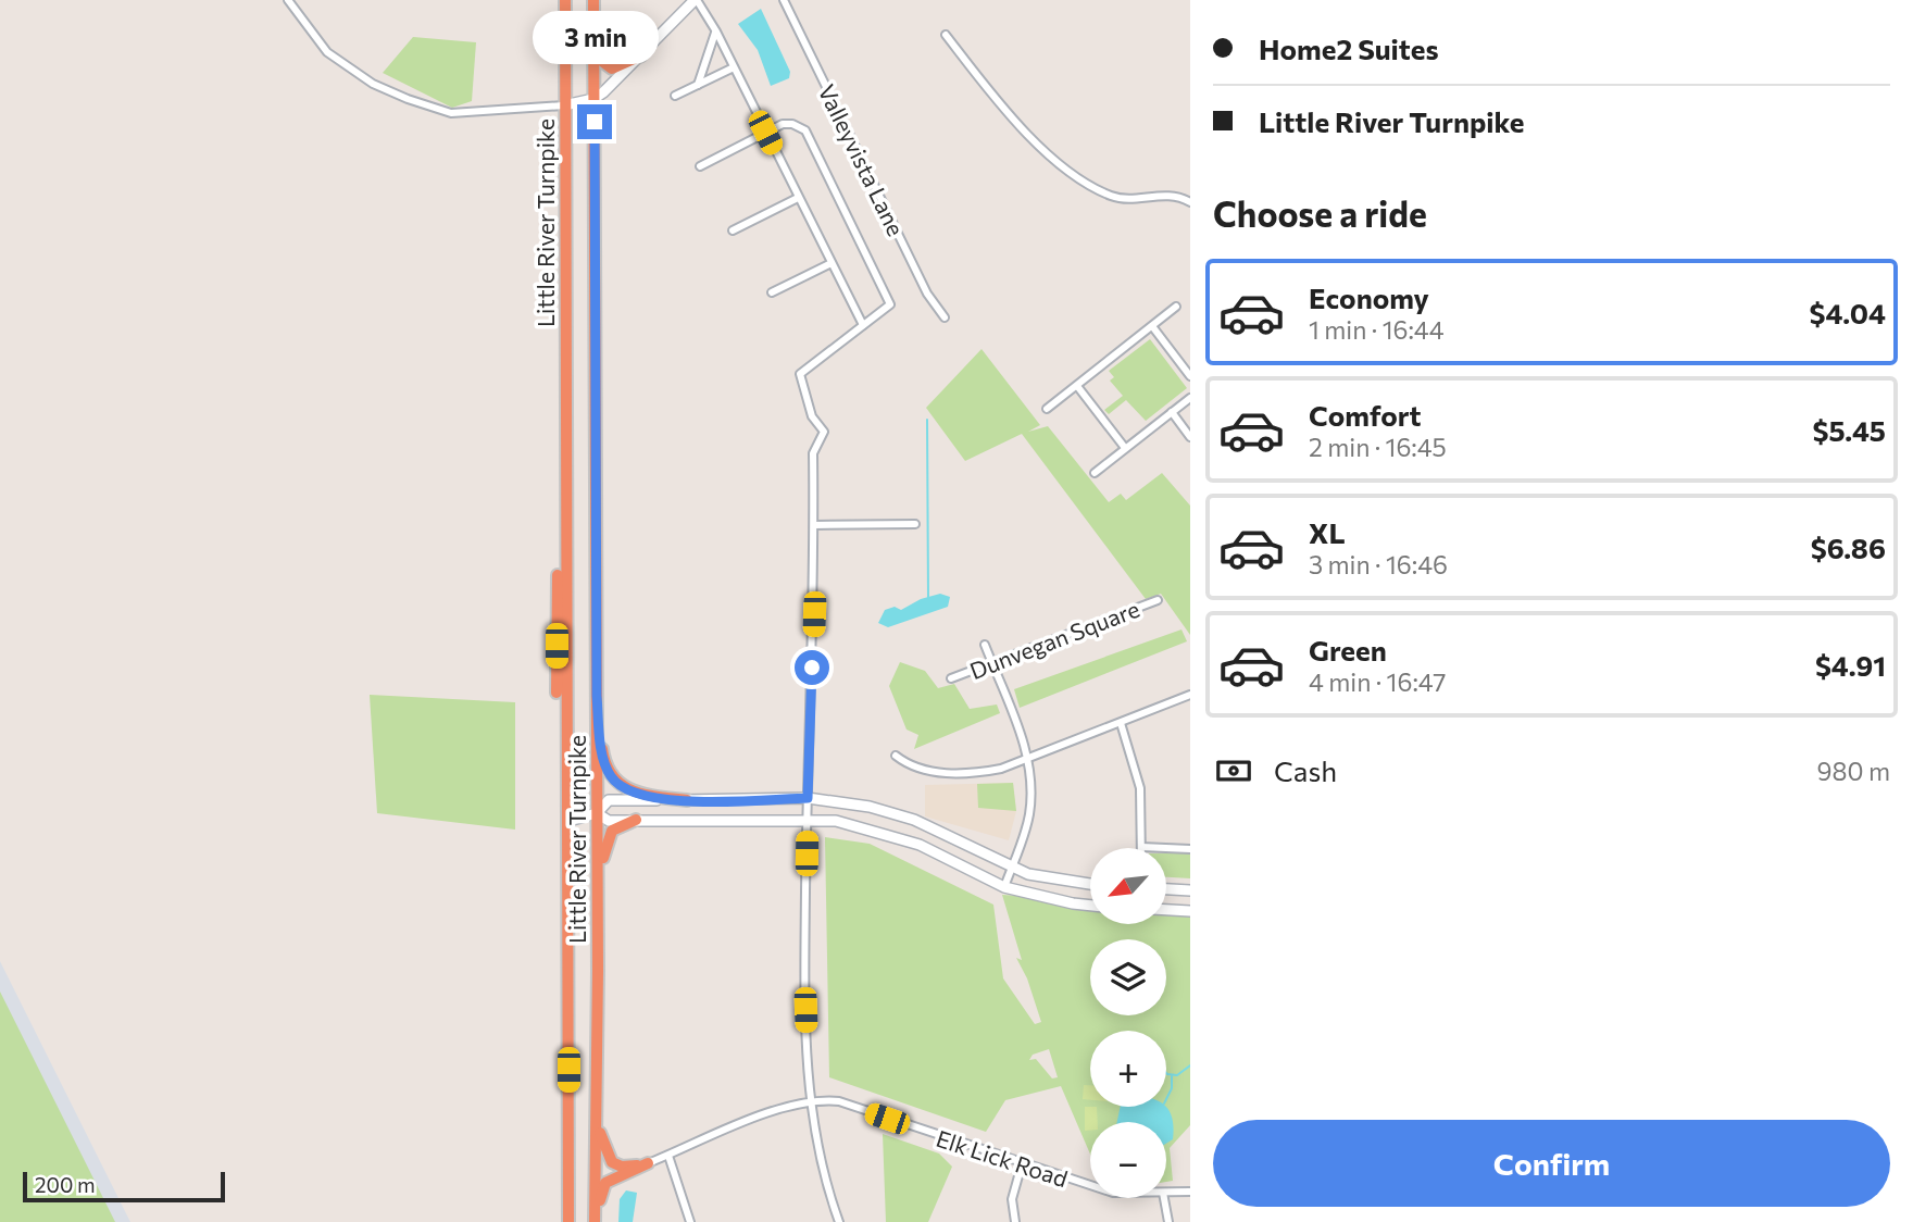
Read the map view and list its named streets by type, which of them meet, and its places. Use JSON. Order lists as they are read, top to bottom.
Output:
{
  "streets": {
    "highway": ["Little River Turnpike"],
    "street": ["Valleyvista Lane", "Dunvegan Square", "Elk Lick Road"]
  },
  "scale_bar": "200 m",
  "north": "bottom left",
  "page": {
    "banner": ["Home2 Suites", "Little River Turnpike"],
    "bubble": "3 min",
    "heading": "Choose a ride",
    "list": [
      {
        "name": "Economy",
        "note": "1 min · 16:44",
        "value": "$4.04"
      },
      {
        "name": "Comfort",
        "note": "2 min · 16:45",
        "value": "$5.45"
      },
      {
        "name": "XL",
        "note": "3 min · 16:46",
        "value": "$6.86"
      },
      {
        "name": "Green",
        "note": "4 min · 16:47",
        "value": "$4.91"
      }
    ],
    "pay": ["Cash", "980 m"],
    "map_buttons": ["+", "−"],
    "buttons": "Confirm",
    "scale": "200 m"
  }
}
